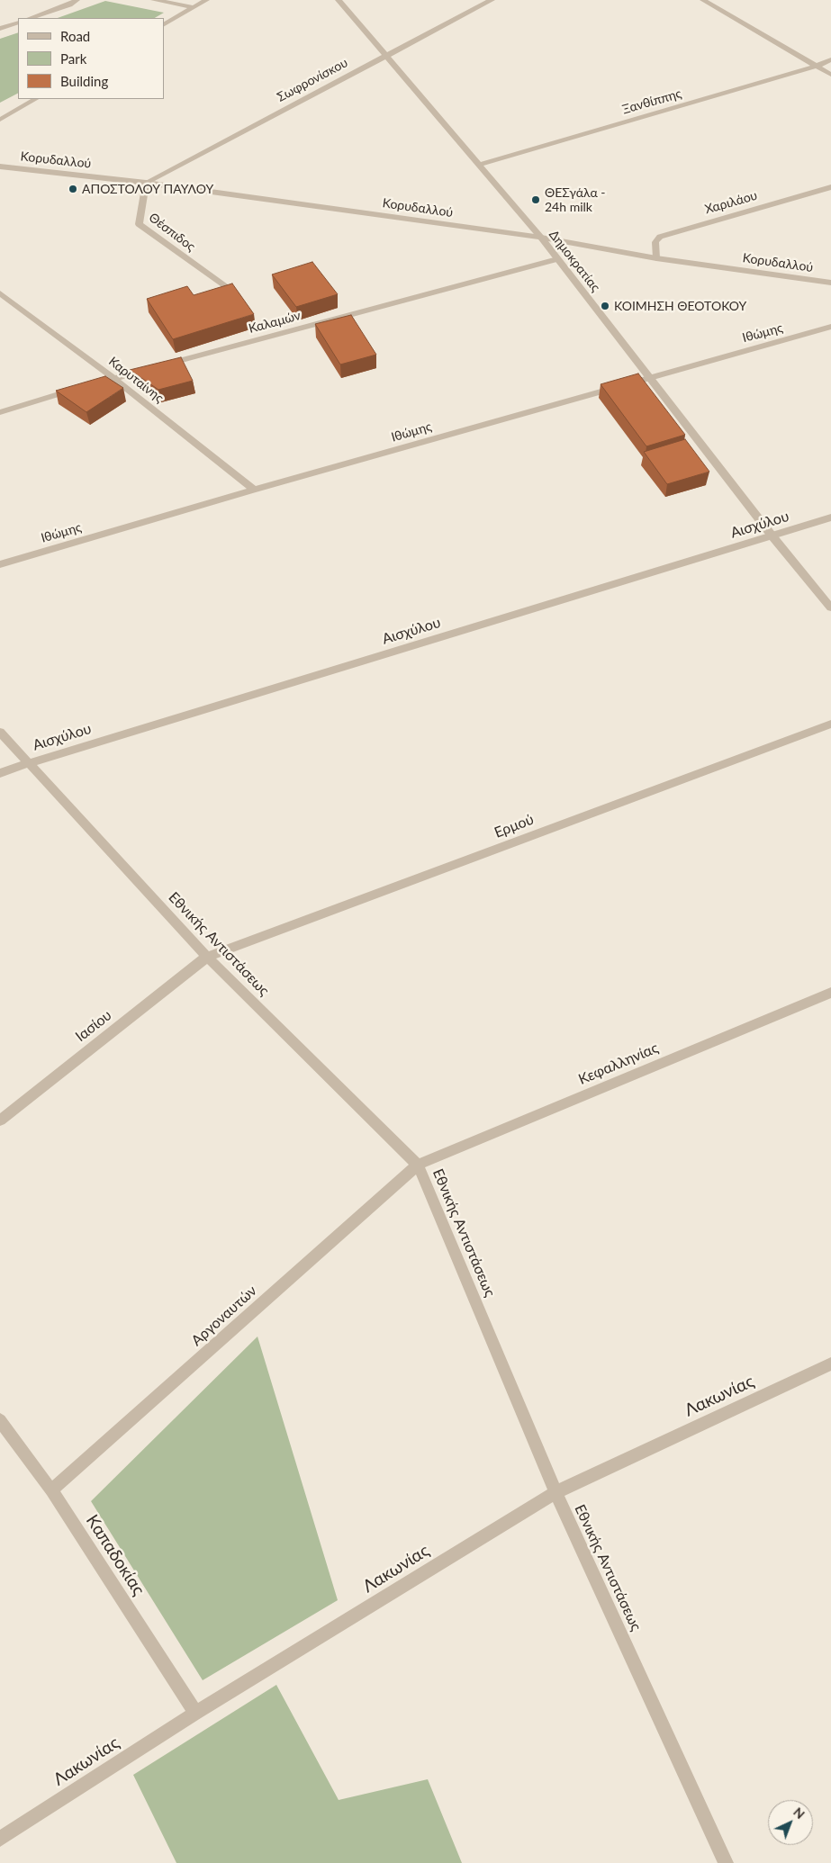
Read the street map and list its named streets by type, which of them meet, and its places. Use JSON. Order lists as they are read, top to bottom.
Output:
{
  "streets": {
    "street": [
      "Σωφρονίσκου",
      "Ξανθίππης",
      "Κορυδαλλού",
      "Χαριλάου",
      "Θέσπιδος",
      "Δημοκρατίας",
      "Καλαμών",
      "Ιθώμης",
      "Καρυταίνης",
      "Αισχύλου",
      "Ερμού",
      "Εθνικής Αντιστάσεως",
      "Ιασίου",
      "Κεφαλληνίας",
      "Αργοναυτών",
      "Λακωνίας",
      "Καπαδοκίας"
    ]
  },
  "crossings": [
    ["Σωφρονίσκου", "Κορυδαλλού"],
    ["Σωφρονίσκου", "Θέσπιδος"],
    ["Σωφρονίσκου", "Δημοκρατίας"],
    ["Ξανθίππης", "Δημοκρατίας"],
    ["Κορυδαλλού", "Χαριλάου"],
    ["Κορυδαλλού", "Θέσπιδος"],
    ["Κορυδαλλού", "Δημοκρατίας"],
    ["Δημοκρατίας", "Καλαμών"],
    ["Δημοκρατίας", "Ιθώμης"],
    ["Δημοκρατίας", "Αισχύλου"],
    ["Καλαμών", "Καρυταίνης"],
    ["Ιθώμης", "Καρυταίνης"],
    ["Αισχύλου", "Εθνικής Αντιστάσεως"],
    ["Ερμού", "Εθνικής Αντιστάσεως"],
    ["Ερμού", "Ιασίου"],
    ["Εθνικής Αντιστάσεως", "Ιασίου"],
    ["Εθνικής Αντιστάσεως", "Κεφαλληνίας"],
    ["Εθνικής Αντιστάσεως", "Αργοναυτών"],
    ["Εθνικής Αντιστάσεως", "Λακωνίας"],
    ["Κεφαλληνίας", "Αργοναυτών"],
    ["Αργοναυτών", "Καπαδοκίας"],
    ["Λακωνίας", "Καπαδοκίας"]
  ],
  "places": ["ΑΠΟΣΤΟΛΟΥ ΠΑΥΛΟΥ", "ΘΕΣγάλα - 24h milk", "ΚΟΙΜΗΣΗ ΘΕΟΤΟΚΟΥ"],
  "legend": ["Road", "Park", "Building"],
  "north": "top right"
}
